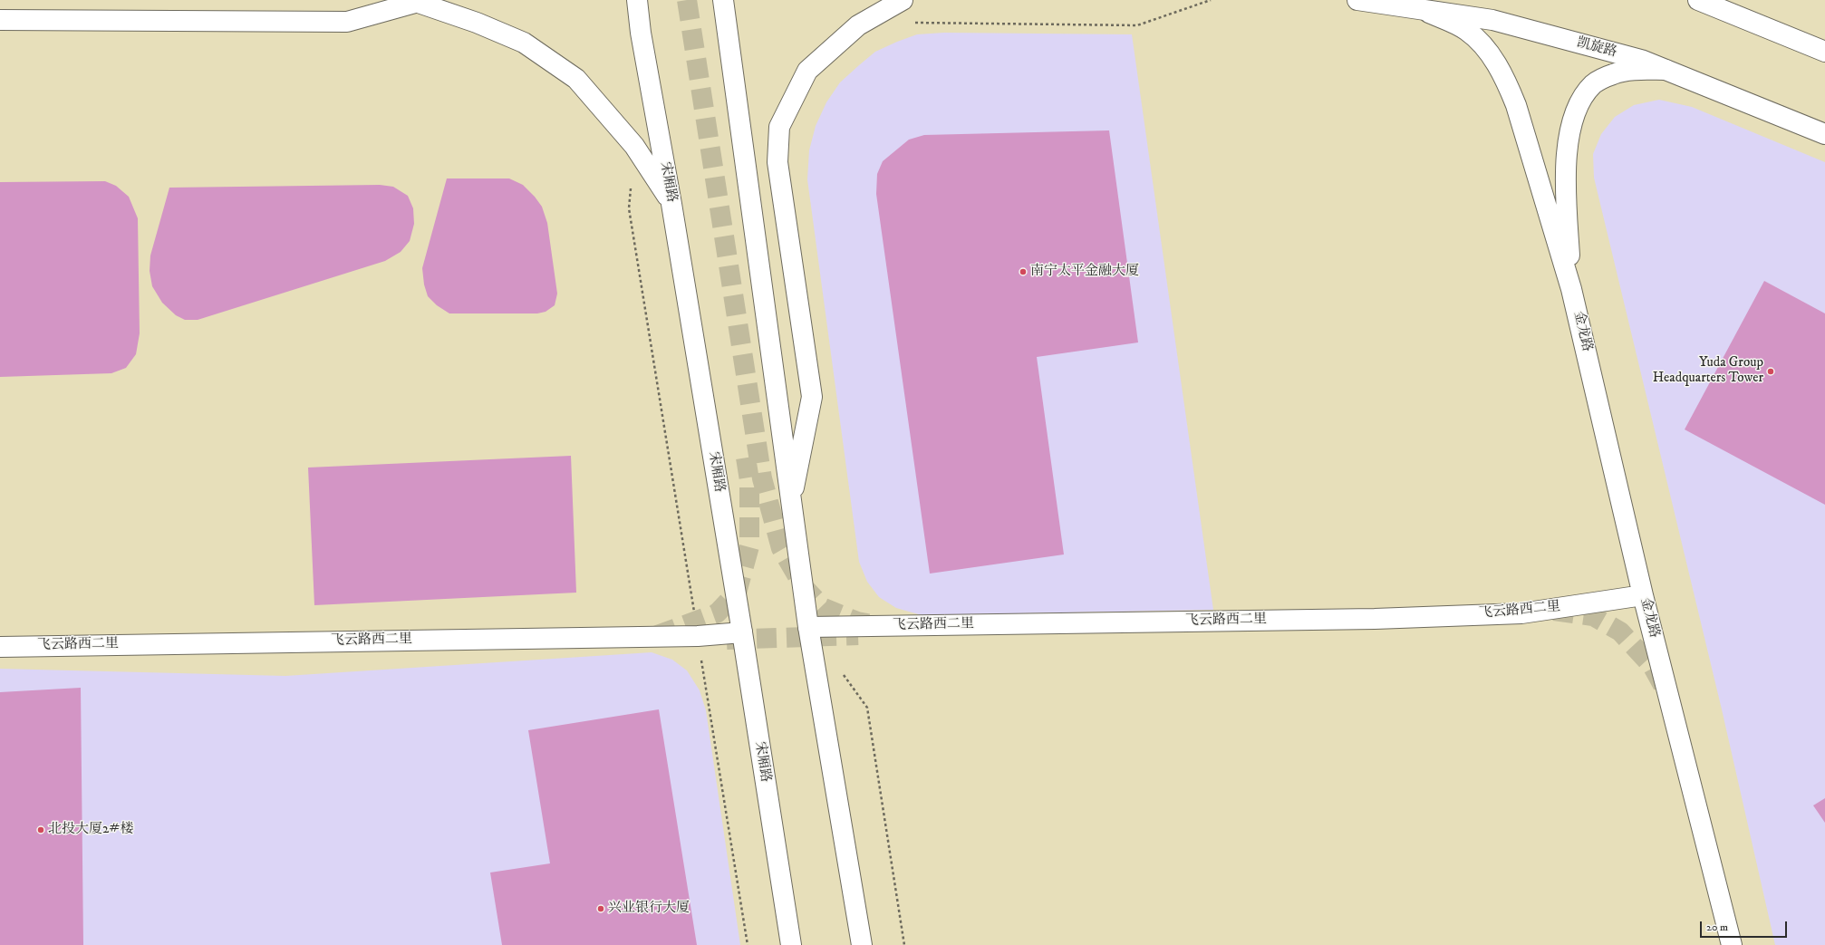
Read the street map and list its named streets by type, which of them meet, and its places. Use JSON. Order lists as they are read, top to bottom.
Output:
{
  "streets": {
    "street": [
      "凯旋路",
      "宋厢路",
      "金龙路",
      "飞云路西二里"
    ]
  },
  "crossings": [
    ["凯旋路", "金龙路"],
    ["宋厢路", "飞云路西二里"],
    ["金龙路", "飞云路西二里"]
  ],
  "places": [
    "南宁太平金融大厦",
    "Yuda Group Headquarters Tower",
    "北投大厦2#楼",
    "兴业银行大厦"
  ],
  "scale_bar": "20 m"
}
